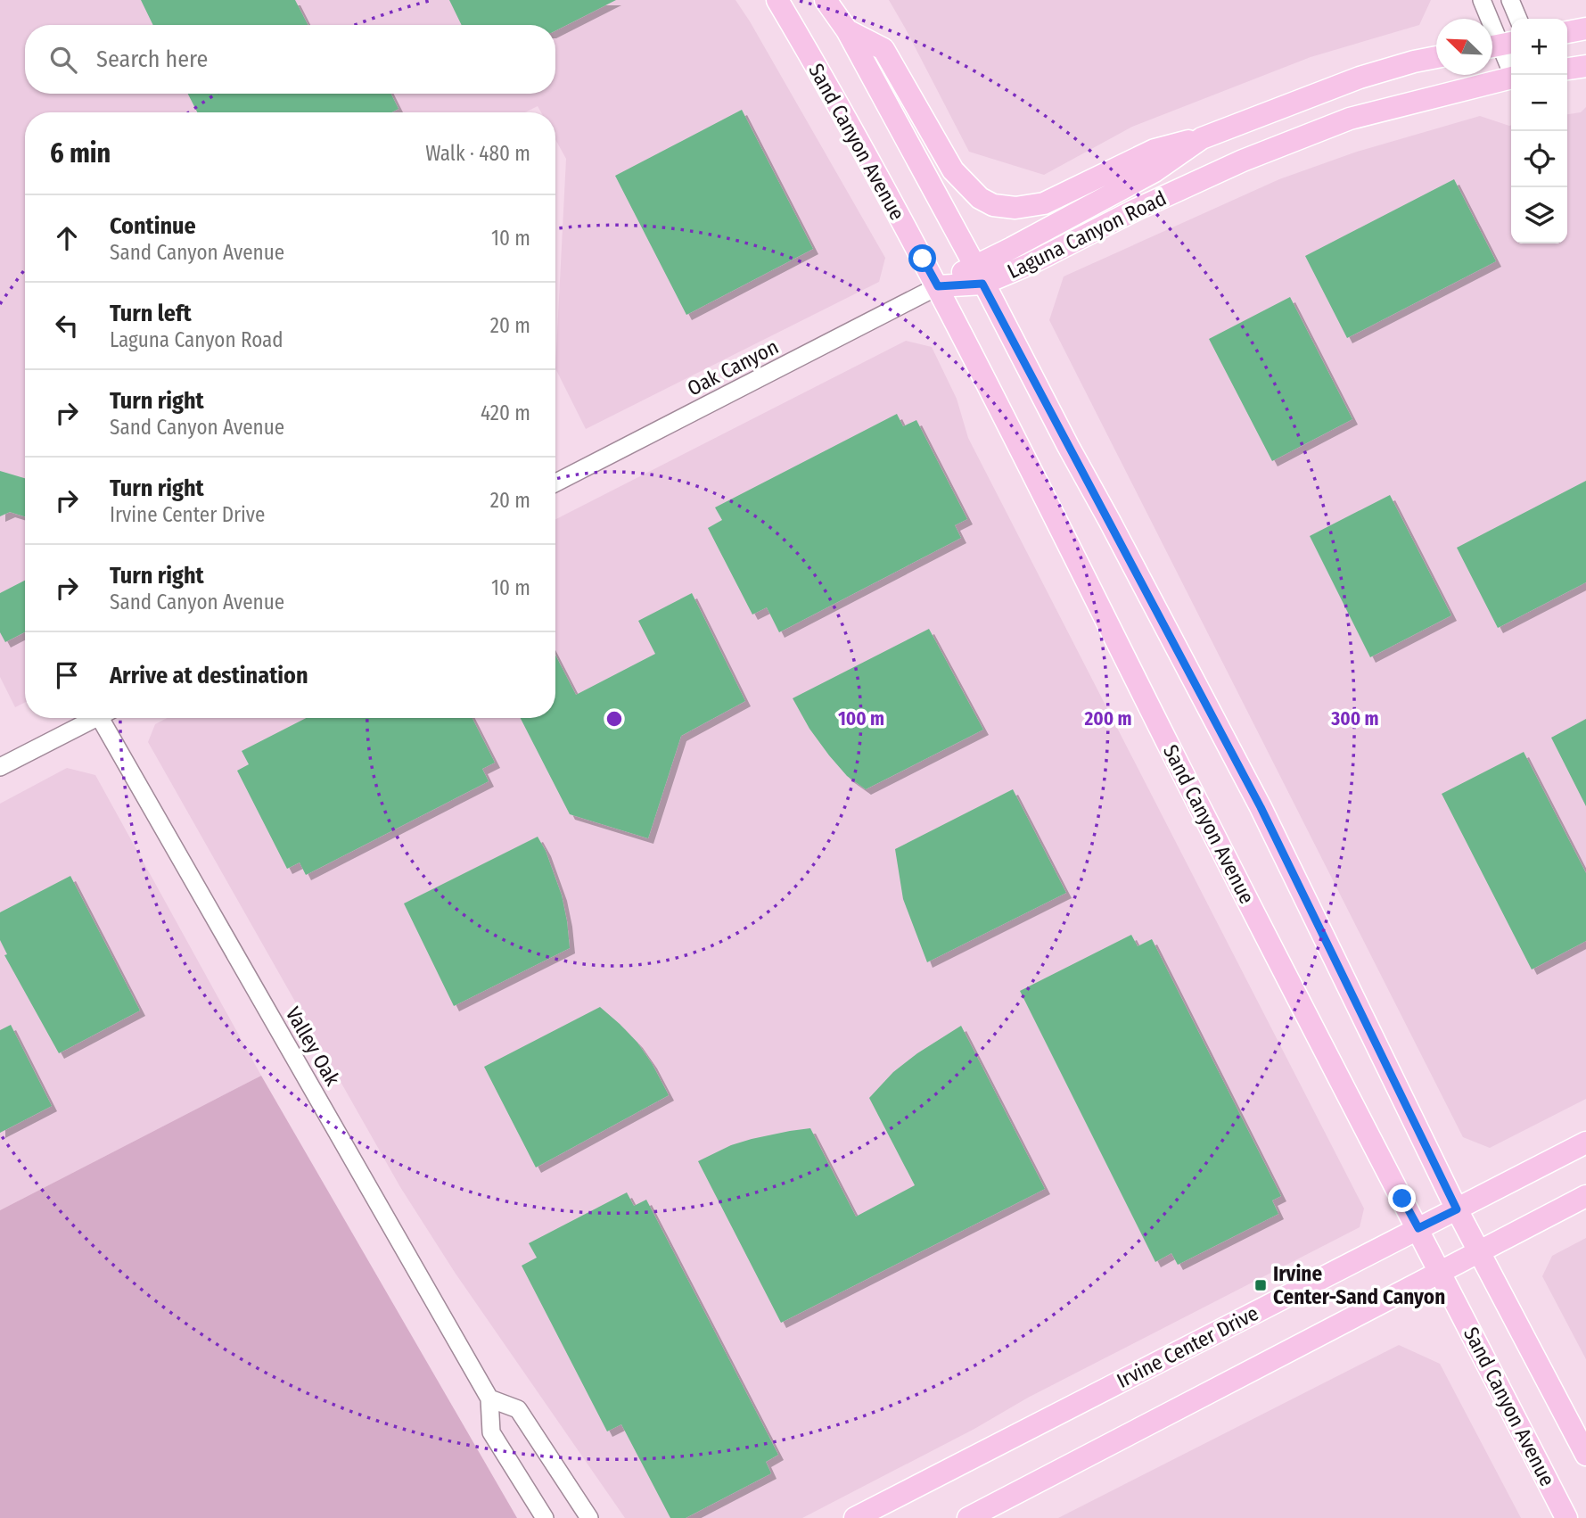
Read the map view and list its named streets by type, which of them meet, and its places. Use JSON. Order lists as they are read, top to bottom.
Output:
{
  "streets": {
    "main road": ["Sand Canyon Avenue", "Laguna Canyon Road", "Irvine Center Drive"],
    "street": ["Oak Canyon", "Valley Oak"]
  },
  "crossings": [
    ["Sand Canyon Avenue", "Laguna Canyon Road"],
    ["Sand Canyon Avenue", "Oak Canyon"],
    ["Sand Canyon Avenue", "Irvine Center Drive"],
    ["Laguna Canyon Road", "Oak Canyon"]
  ],
  "places": {
    "transit": ["Irvine Center-Sand Canyon"]
  },
  "north": "top left",
  "page": {
    "map_buttons": ["+", "−"],
    "search": "Search here",
    "heading": ["6 min", "Walk · 480 m"],
    "list": [
      ["Continue", "Sand Canyon Avenue", "10 m"],
      ["Turn left", "Laguna Canyon Road", "20 m"],
      ["Turn right", "Sand Canyon Avenue", "420 m"],
      ["Turn right", "Irvine Center Drive", "20 m"],
      ["Turn right", "Sand Canyon Avenue", "10 m"],
      "Arrive at destination"
    ]
  },
  "rings": ["100 m", "200 m", "300 m"]
}
